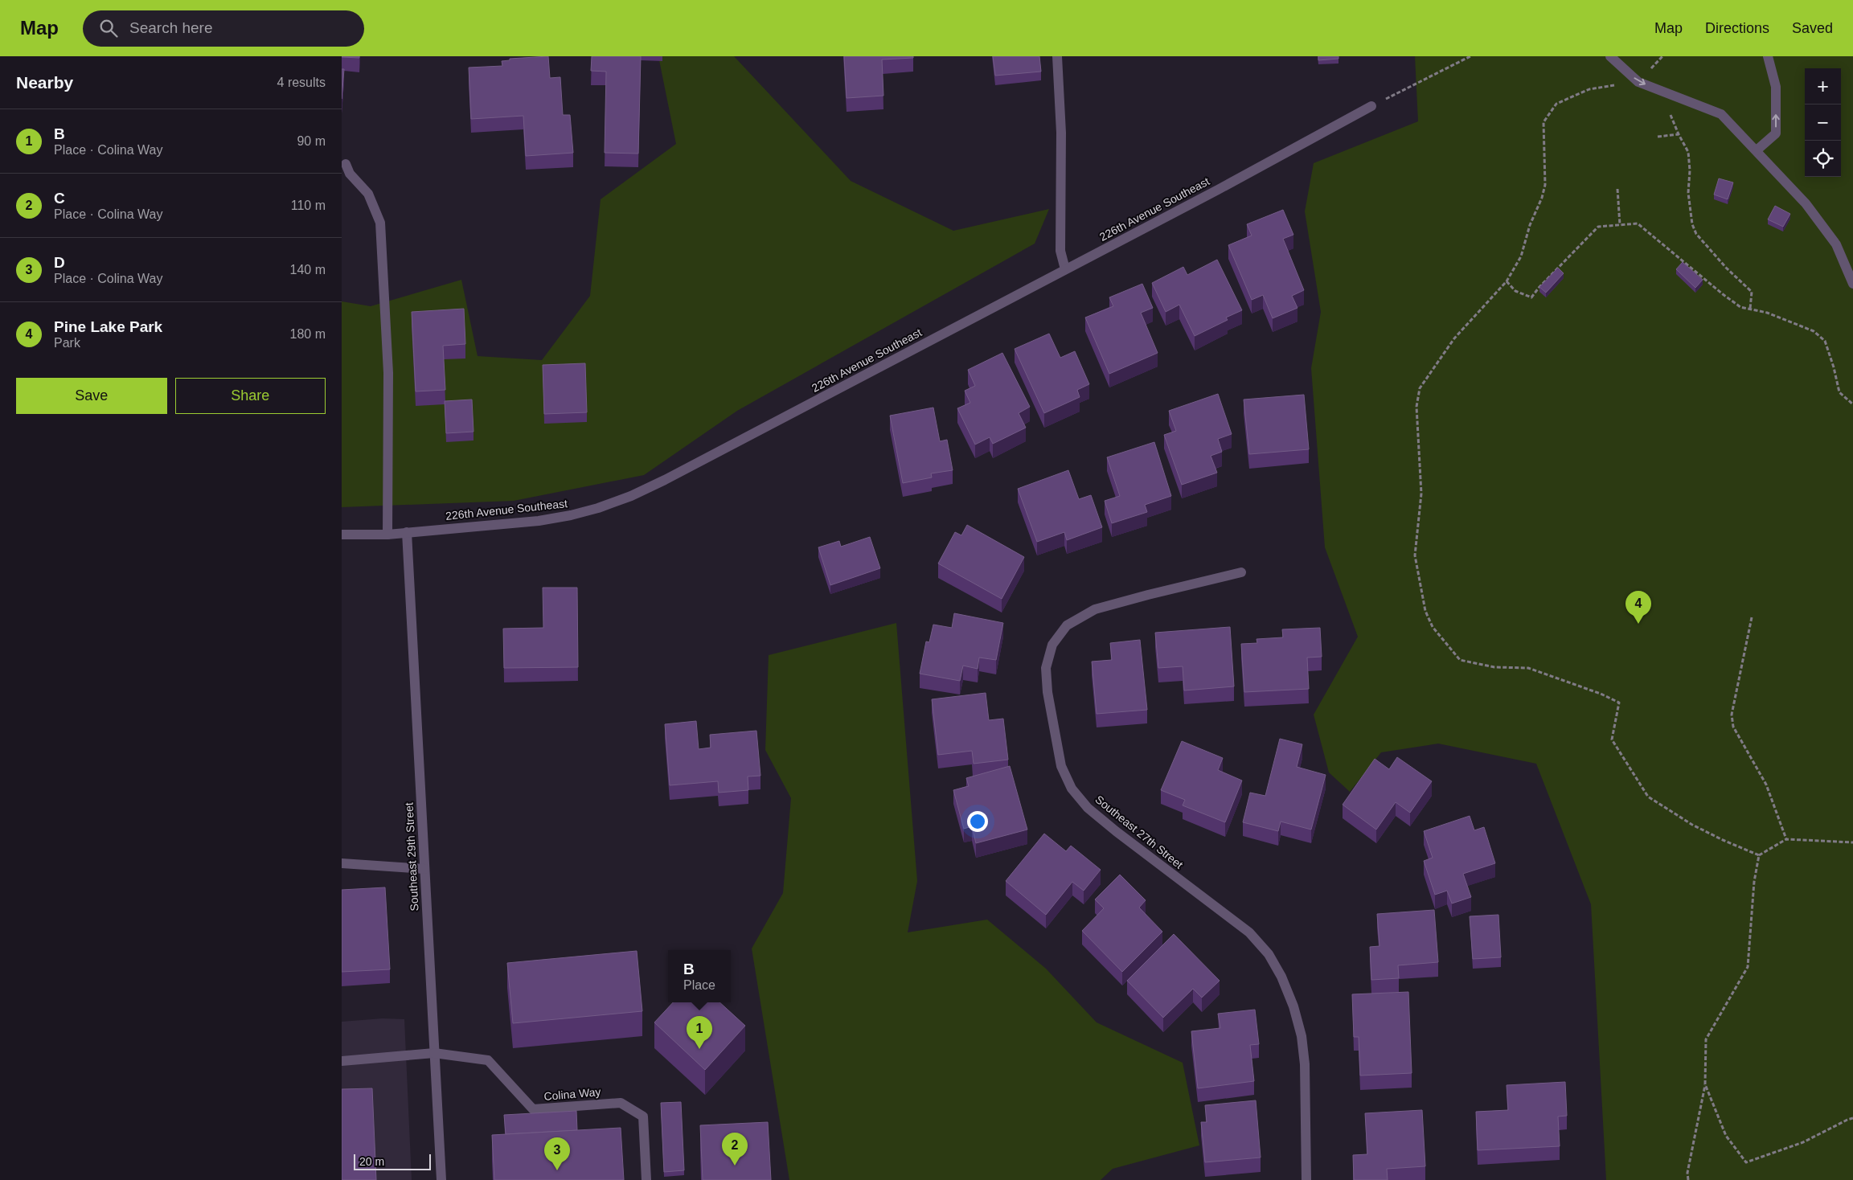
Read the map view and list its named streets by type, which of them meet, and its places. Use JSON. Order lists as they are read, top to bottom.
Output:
{
  "streets": {
    "street": [
      "226th Avenue Southeast",
      "Southeast 27th Street",
      "Southeast 29th Street",
      "Colina Way"
    ]
  },
  "crossings": [
    ["226th Avenue Southeast", "Southeast 29th Street"],
    ["Southeast 29th Street", "Colina Way"]
  ],
  "scale_bar": "20 m",
  "page": {
    "header": "Map",
    "search": "Search here",
    "nav": ["Map", "Directions", "Saved"],
    "heading": ["Nearby", "4 results"],
    "map_buttons": ["+", "−"],
    "list": [
      {
        "mark": "1",
        "name": "B",
        "note": "Place · Colina Way",
        "value": "90 m"
      },
      {
        "mark": "2",
        "name": "C",
        "note": "Place · Colina Way",
        "value": "110 m"
      },
      {
        "mark": "3",
        "name": "D",
        "note": "Place · Colina Way",
        "value": "140 m"
      },
      {
        "mark": "4",
        "name": "Pine Lake Park",
        "note": "Park",
        "value": "180 m"
      }
    ],
    "buttons": ["Save", "Share"],
    "pins": [
      "4",
      "1",
      "2",
      "3"
    ],
    "popup": ["B", "Place"],
    "scale": "20 m"
  }
}
